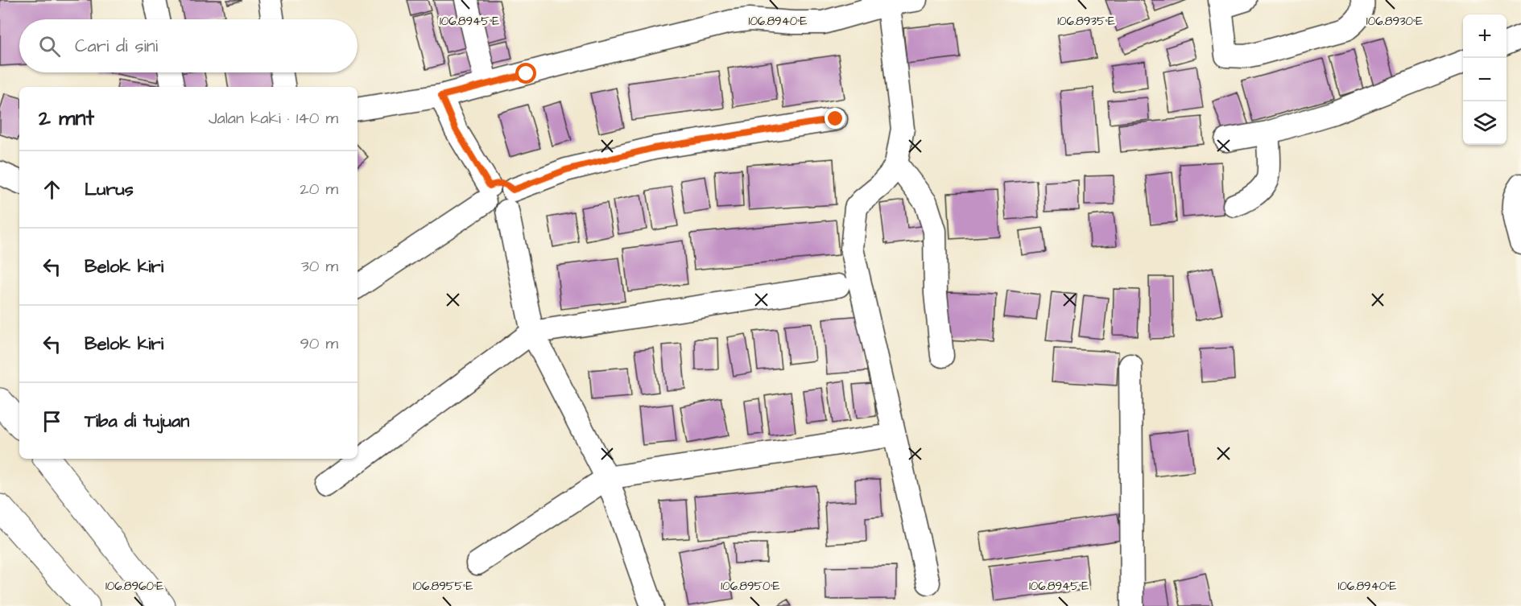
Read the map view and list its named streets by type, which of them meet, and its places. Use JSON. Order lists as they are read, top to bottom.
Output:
{
  "page": {
    "map_buttons": ["+", "−"],
    "search": "Cari di sini",
    "heading": ["2 mnt", "Jalan kaki · 140 m"],
    "list": [
      ["Lurus", "20 m"],
      ["Belok kiri", "30 m"],
      ["Belok kiri", "90 m"],
      "Tiba di tujuan"
    ]
  },
  "coordinates": [
    "106.8945°E",
    "106.8940°E",
    "106.8935°E",
    "106.8930°E",
    "106.8960°E",
    "106.8955°E",
    "106.8950°E"
  ]
}
